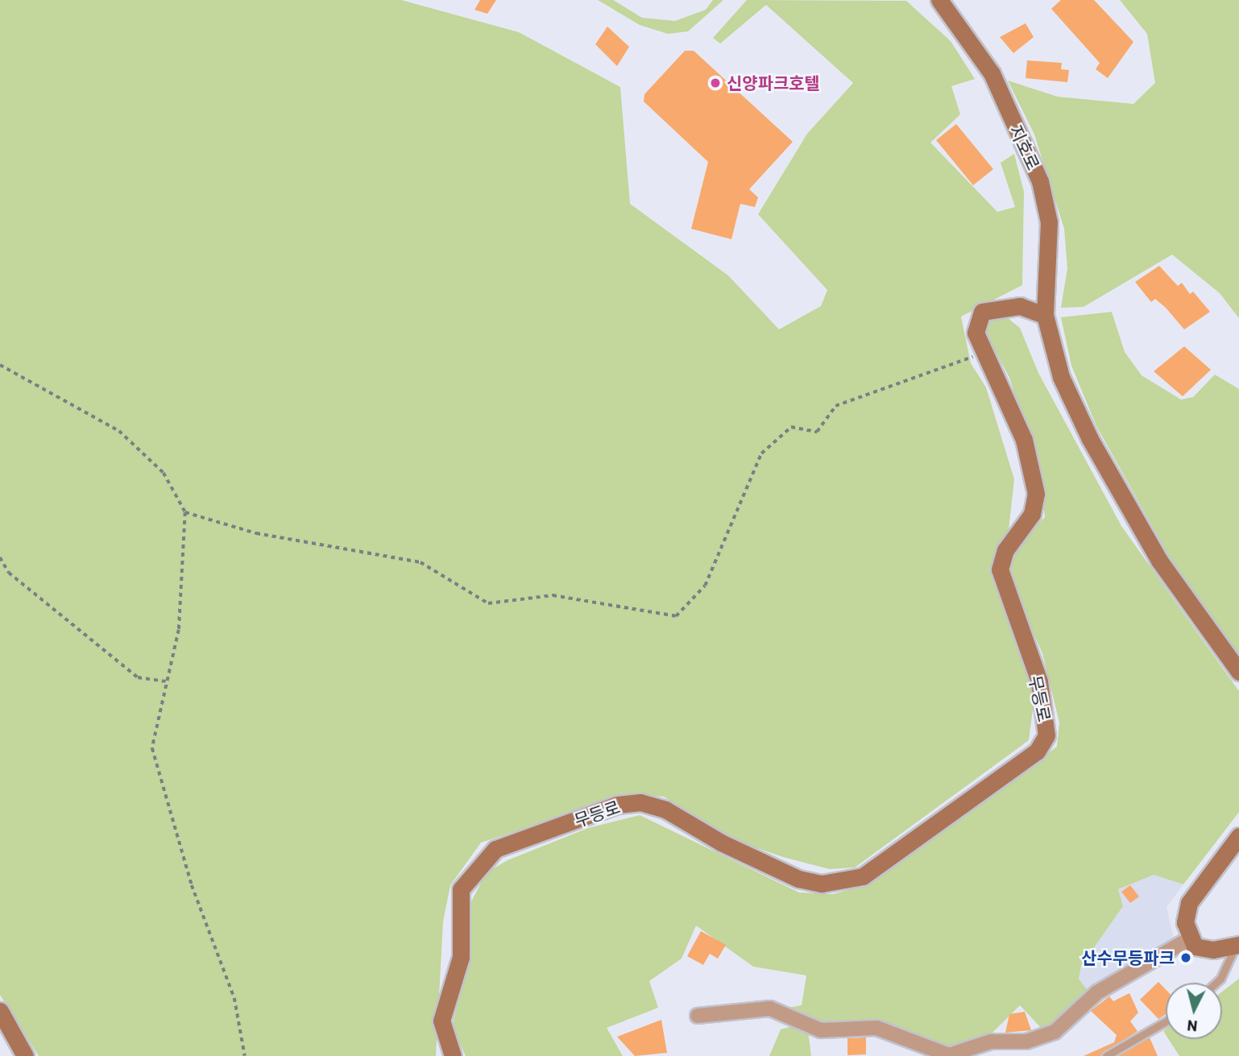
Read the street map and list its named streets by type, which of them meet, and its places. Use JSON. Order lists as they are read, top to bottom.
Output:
{
  "streets": {
    "main road": ["지호로", "무등로"]
  },
  "crossings": [
    ["지호로", "무등로"]
  ],
  "places": ["신양파크호텔", "산수무등파크"],
  "north": "bottom"
}
